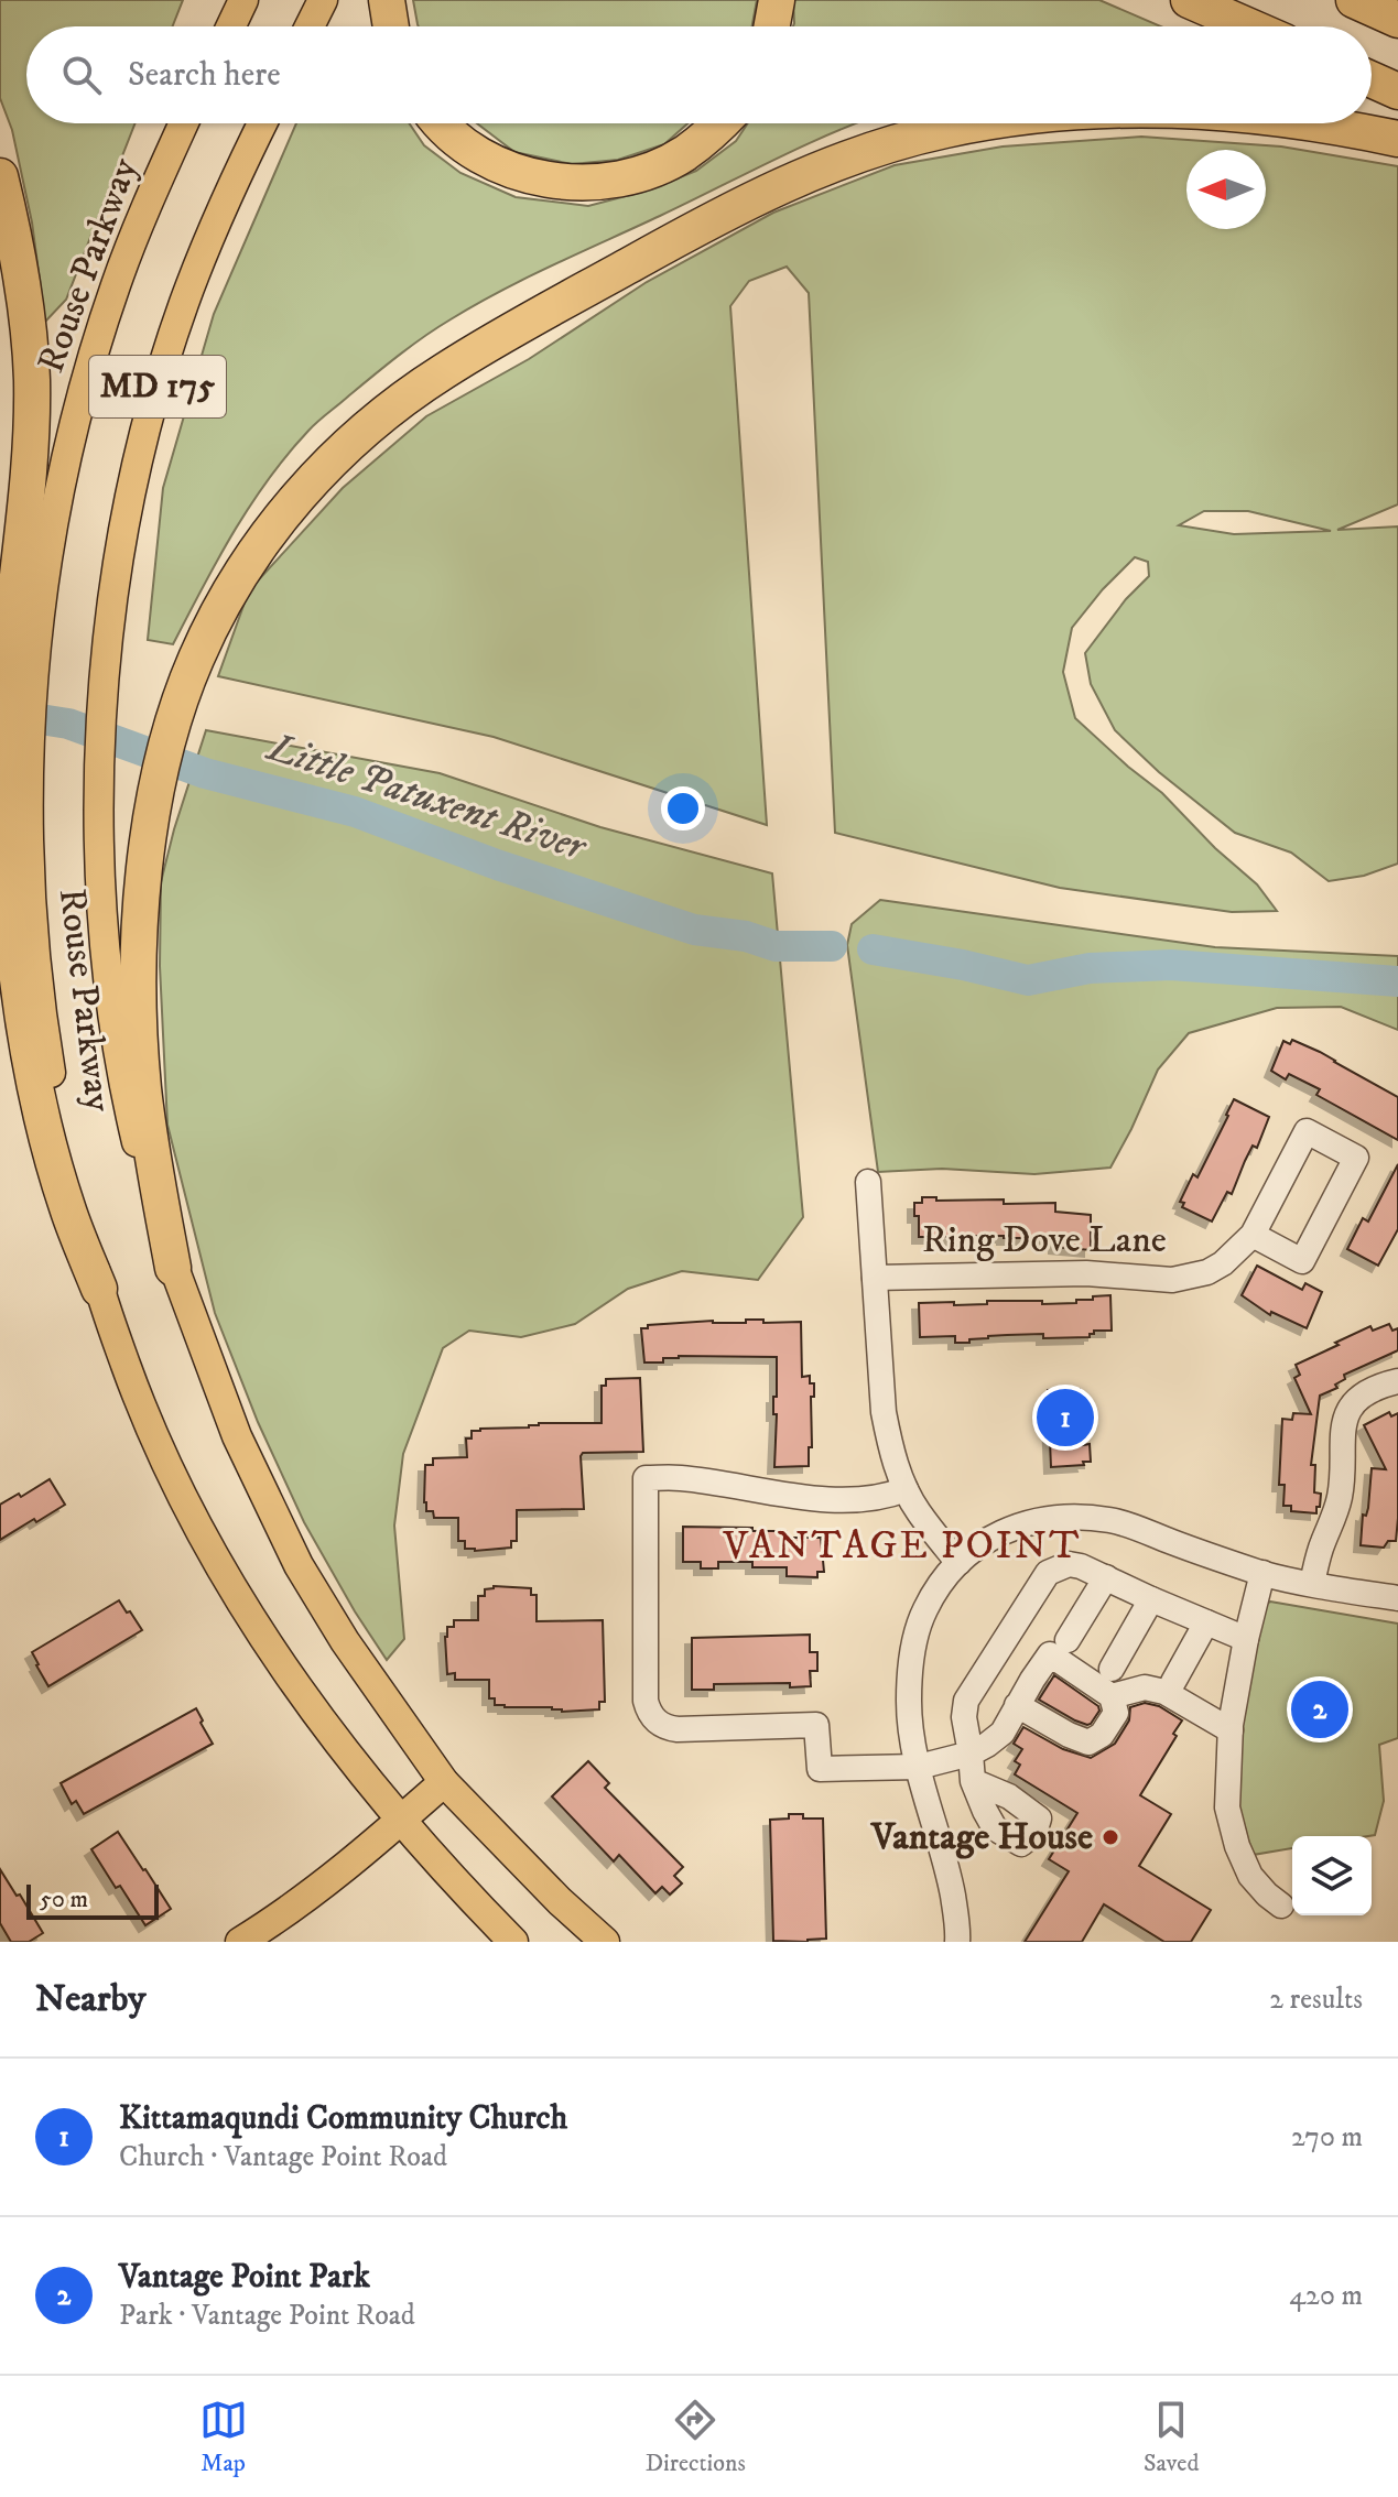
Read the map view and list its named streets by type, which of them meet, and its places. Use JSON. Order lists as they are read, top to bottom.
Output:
{
  "streets": {
    "main road": ["Rouse Parkway", "MD 175"],
    "street": ["Ring Dove Lane"]
  },
  "districts": ["VANTAGE POINT"],
  "water": ["Little Patuxent River"],
  "places": ["Vantage House"],
  "scale_bar": "50 m",
  "north": "left",
  "page": {
    "search": "Search here",
    "pins": ["1", "2"],
    "scale": "50 m",
    "heading": ["Nearby", "2 results"],
    "list": [
      {
        "mark": "1",
        "name": "Kittamaqundi Community Church",
        "note": "Church · Vantage Point Road",
        "value": "270 m"
      },
      {
        "mark": "2",
        "name": "Vantage Point Park",
        "note": "Park · Vantage Point Road",
        "value": "420 m"
      }
    ],
    "nav": ["Map", "Directions", "Saved"]
  }
}
